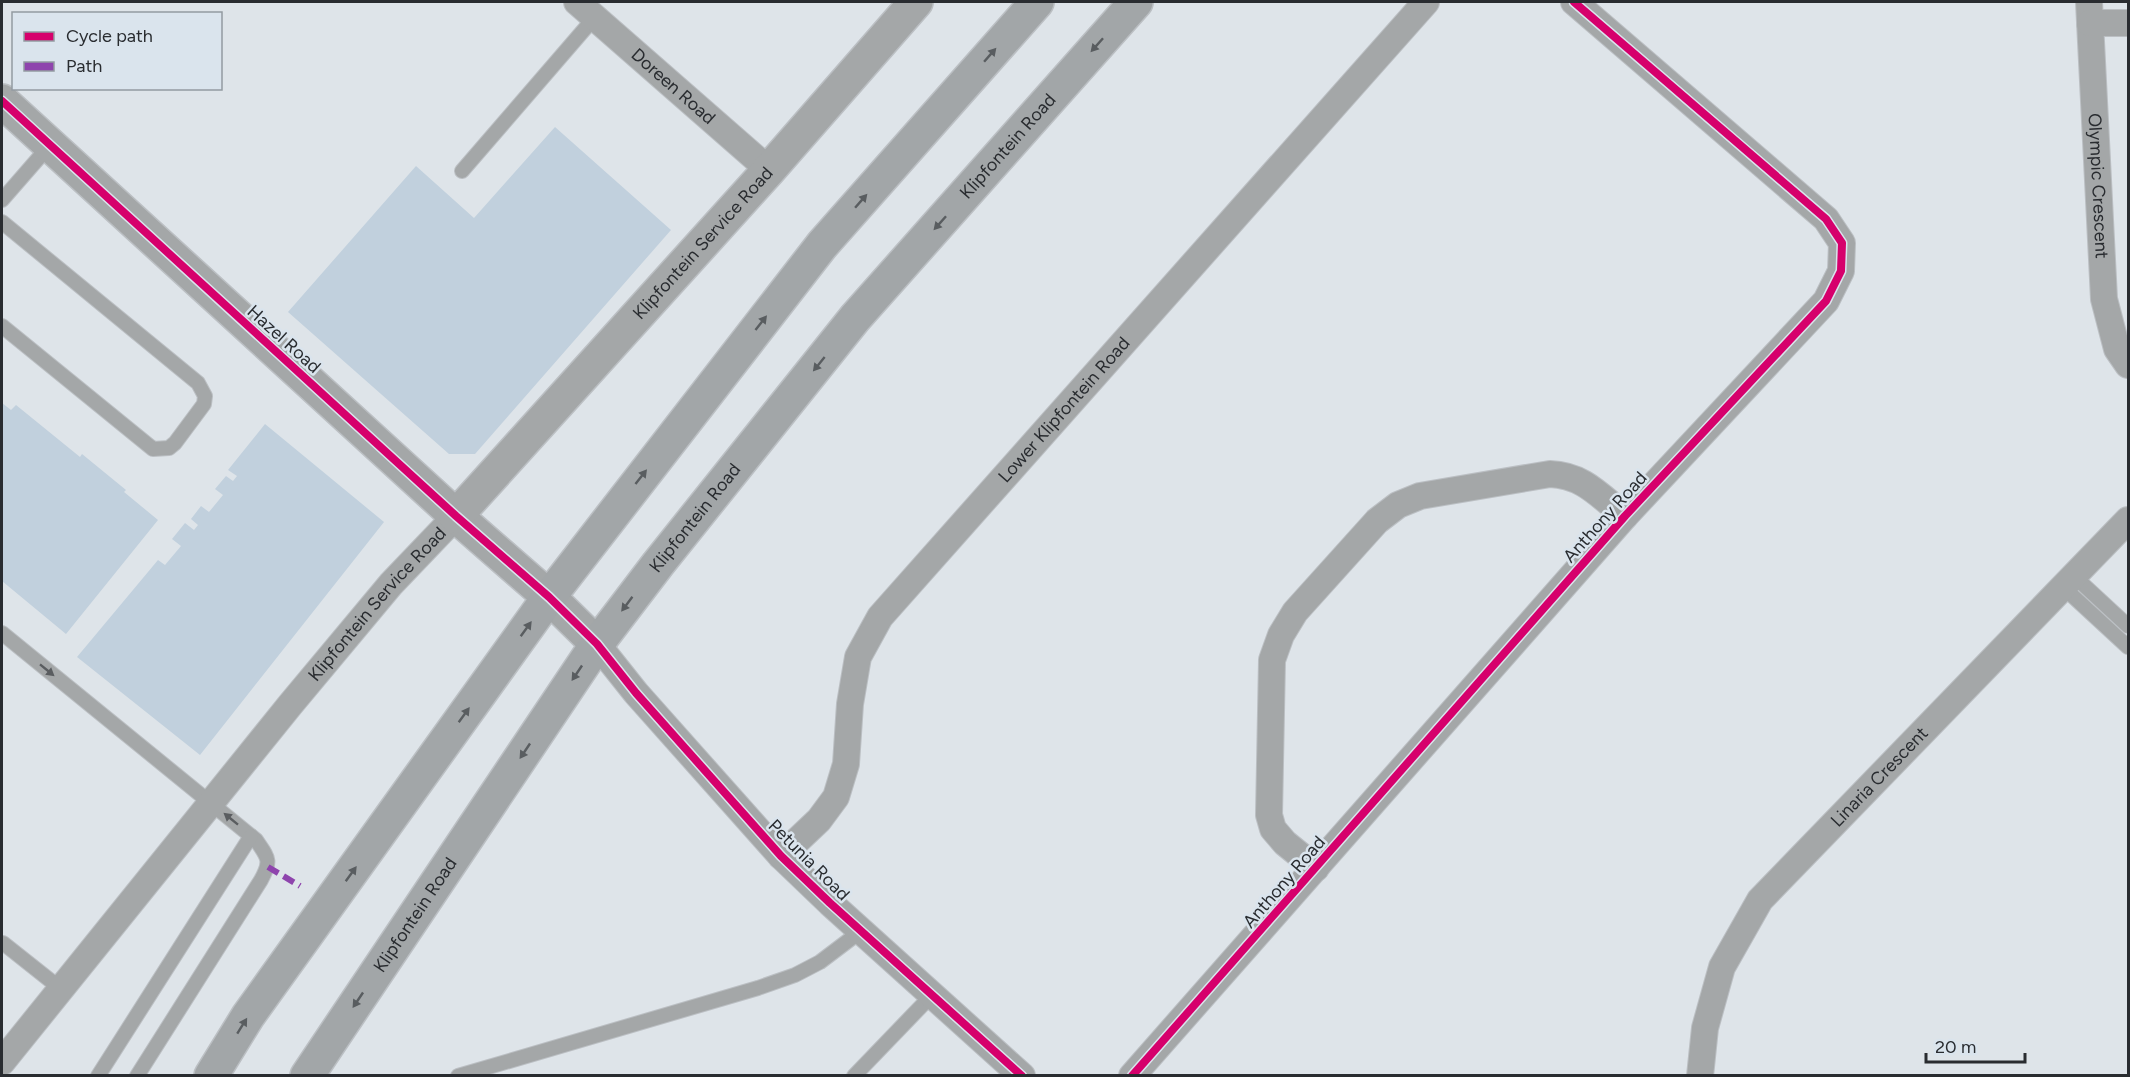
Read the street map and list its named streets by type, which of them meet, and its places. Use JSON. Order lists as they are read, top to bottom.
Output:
{
  "streets": {
    "main road": ["Klipfontein Road"],
    "street": [
      "Doreen Road",
      "Olympic Crescent",
      "Klipfontein Service Road",
      "Hazel Road",
      "Lower Klipfontein Road",
      "Anthony Road",
      "Linaria Crescent",
      "Petunia Road"
    ]
  },
  "crossings": [
    ["Doreen Road", "Klipfontein Service Road"],
    ["Klipfontein Road", "Hazel Road"],
    ["Klipfontein Road", "Petunia Road"],
    ["Klipfontein Service Road", "Hazel Road"],
    ["Hazel Road", "Petunia Road"],
    ["Lower Klipfontein Road", "Petunia Road"]
  ],
  "legend": ["Cycle path", "Path"],
  "scale_bar": "20 m"
}
